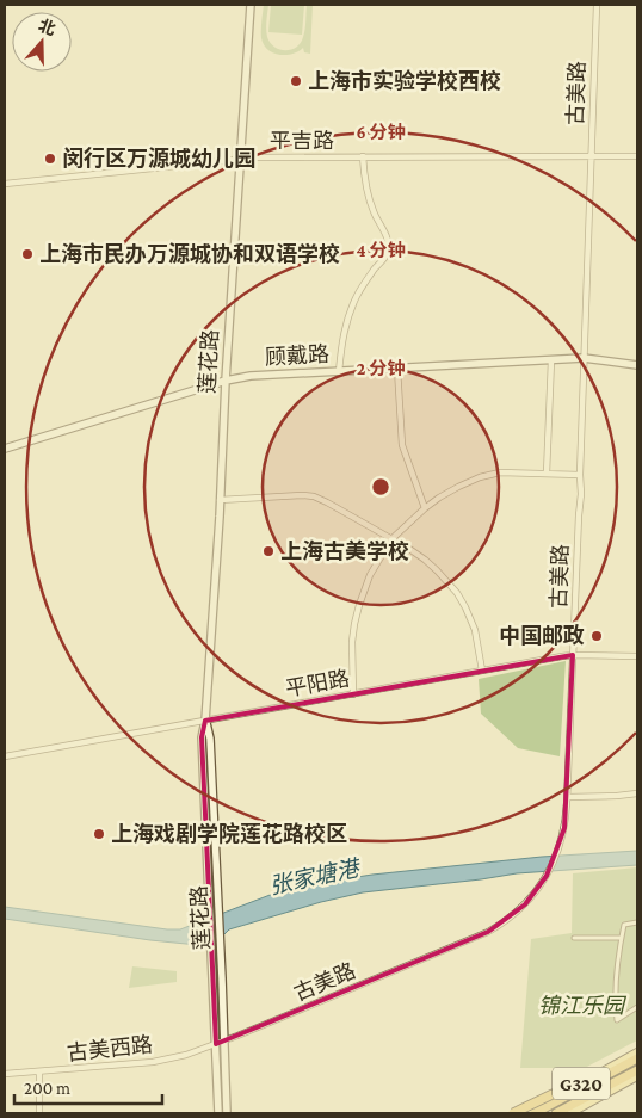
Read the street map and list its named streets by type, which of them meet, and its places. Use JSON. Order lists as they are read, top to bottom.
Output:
{
  "streets": {
    "main road": ["顾戴路", "莲花路", "G320"],
    "street": [
      "古美路",
      "平吉路",
      "平阳路",
      "古美西路"
    ]
  },
  "crossings": [
    ["古美路", "平吉路"],
    ["古美路", "顾戴路"],
    ["古美路", "莲花路"],
    ["古美路", "平阳路"],
    ["古美路", "古美西路"],
    ["平吉路", "莲花路"],
    ["顾戴路", "莲花路"],
    ["莲花路", "平阳路"],
    ["莲花路", "古美西路"]
  ],
  "water": ["张家塘港"],
  "parks": ["锦江乐园"],
  "places": [
    "上海市实验学校西校",
    "闵行区万源城幼儿园",
    "上海市民办万源城协和双语学校",
    "上海古美学校",
    "中国邮政",
    "上海戏剧学院莲花路校区"
  ],
  "scale_bar": "200 m",
  "north": "top",
  "rings": ["6 分钟", "4 分钟", "2 分钟"]
}
